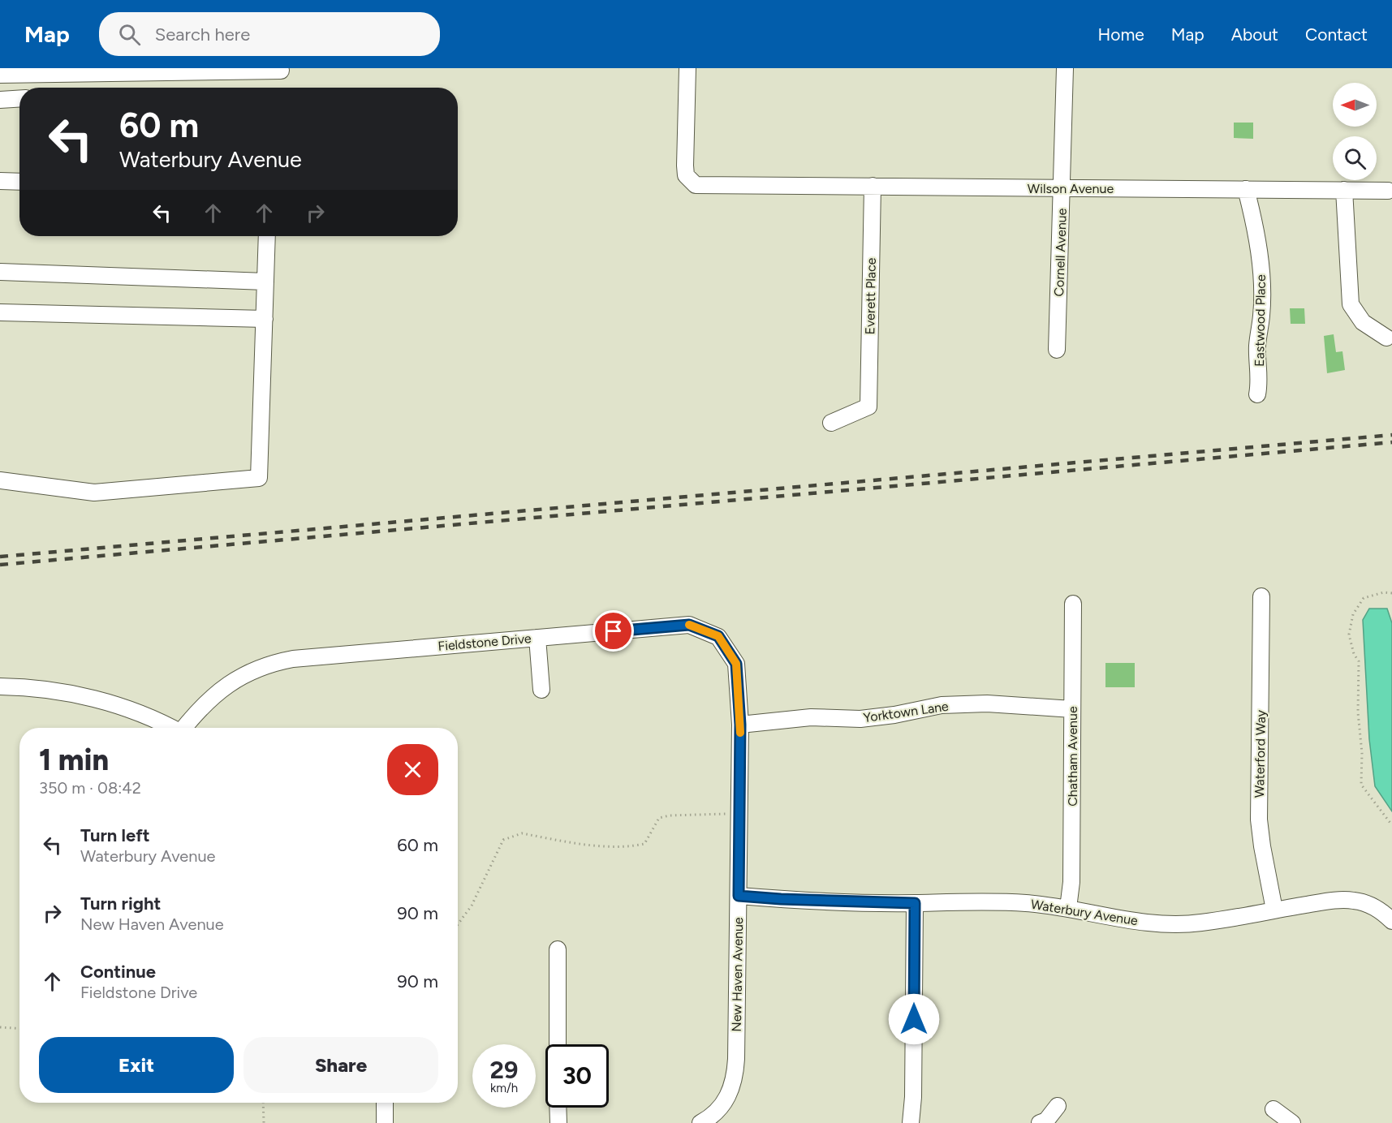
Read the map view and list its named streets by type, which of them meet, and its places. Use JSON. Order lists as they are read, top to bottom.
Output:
{
  "streets": {
    "street": [
      "Wilson Avenue",
      "Cornell Avenue",
      "Everett Place",
      "Eastwood Place",
      "Fieldstone Drive",
      "Yorktown Lane",
      "Waterford Way",
      "Chatham Avenue",
      "Waterbury Avenue",
      "New Haven Avenue"
    ]
  },
  "crossings": [
    ["Wilson Avenue", "Cornell Avenue"],
    ["Wilson Avenue", "Everett Place"],
    ["Wilson Avenue", "Eastwood Place"],
    ["Fieldstone Drive", "Yorktown Lane"],
    ["Fieldstone Drive", "New Haven Avenue"],
    ["Yorktown Lane", "Chatham Avenue"],
    ["Yorktown Lane", "New Haven Avenue"],
    ["Waterford Way", "Waterbury Avenue"],
    ["Chatham Avenue", "Waterbury Avenue"],
    ["Waterbury Avenue", "New Haven Avenue"]
  ],
  "north": "left",
  "page": {
    "header": "Map",
    "search": "Search here",
    "nav": [
      "Home",
      "Map",
      "About",
      "Contact"
    ],
    "turn": ["60 m", "Waterbury Avenue"],
    "heading": ["1 min", "350 m · 08:42"],
    "list": [
      {
        "name": "Turn left",
        "note": "Waterbury Avenue",
        "value": "60 m"
      },
      {
        "name": "Turn right",
        "note": "New Haven Avenue",
        "value": "90 m"
      },
      {
        "name": "Continue",
        "note": "Fieldstone Drive",
        "value": "90 m"
      }
    ],
    "buttons": ["Exit", "Share"],
    "speed": "29 km/h",
    "limit": "30"
  }
}
